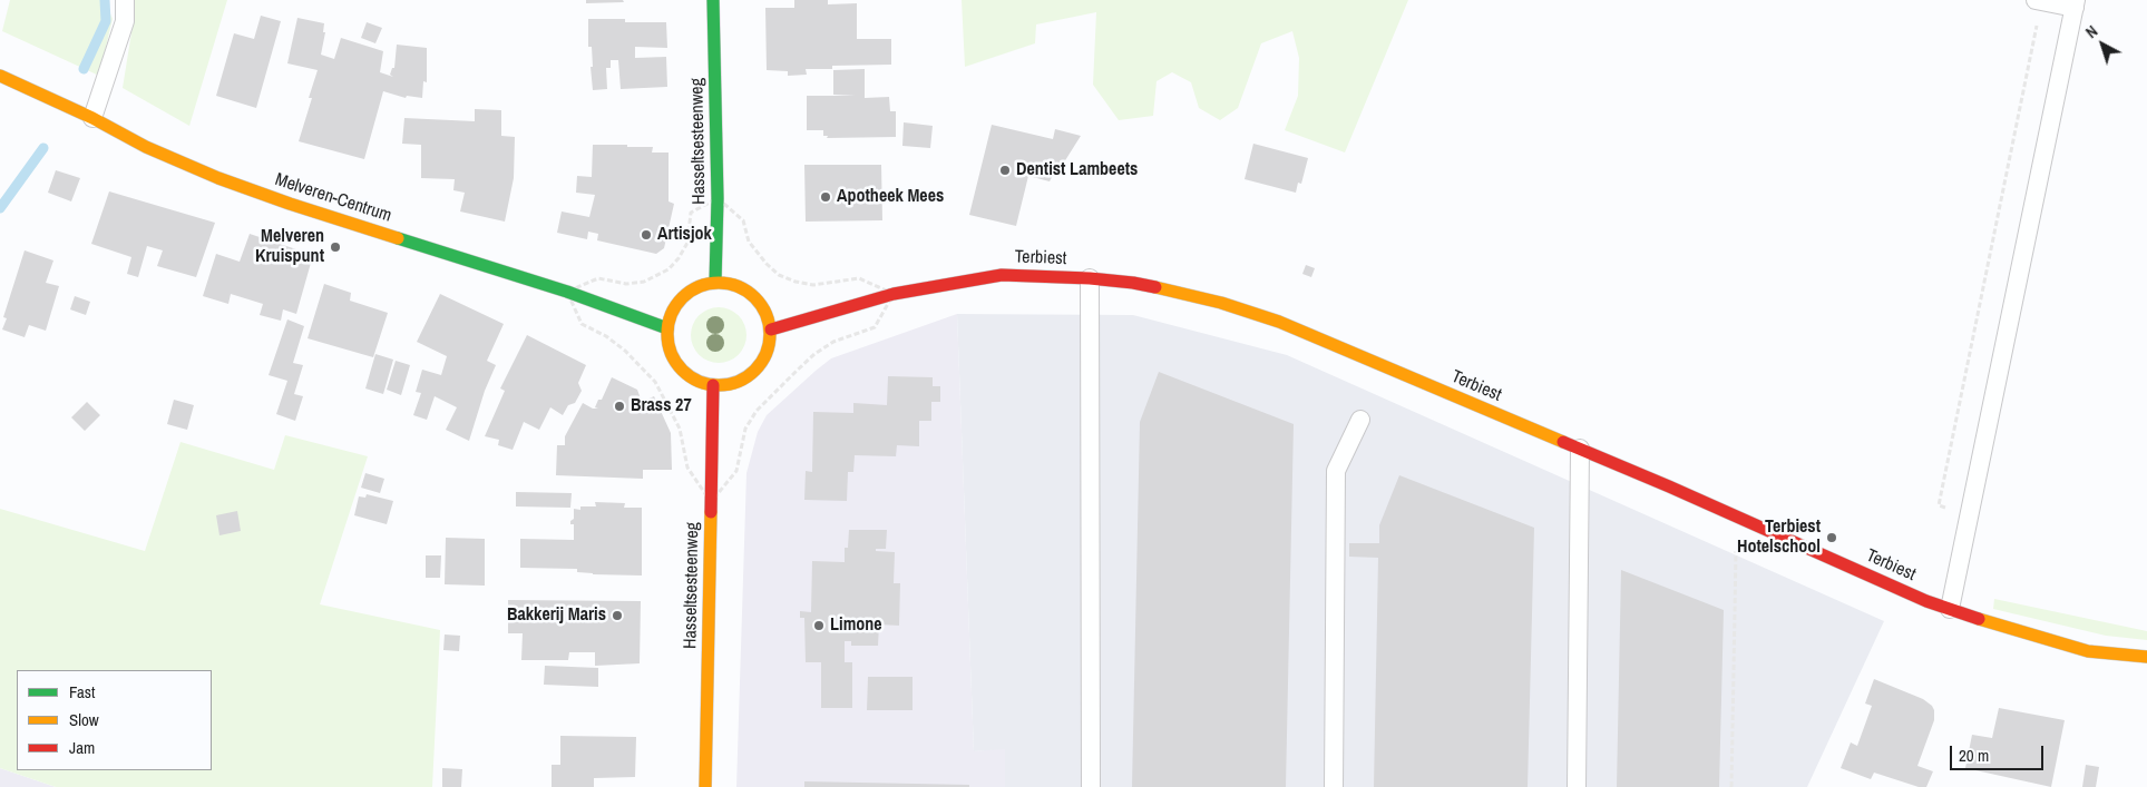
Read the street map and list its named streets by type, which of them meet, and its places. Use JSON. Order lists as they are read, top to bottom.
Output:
{
  "streets": {
    "main road": ["Hasseltsesteenweg", "Melveren-Centrum", "Terbiest"]
  },
  "crossings": [
    ["Hasseltsesteenweg", "Melveren-Centrum"],
    ["Hasseltsesteenweg", "Terbiest"],
    ["Melveren-Centrum", "Terbiest"]
  ],
  "places": [
    "Dentist Lambeets",
    "Apotheek Mees",
    "Artisjok",
    "Melveren Kruispunt",
    "Brass 27",
    "Terbiest Hotelschool",
    "Bakkerij Maris",
    "Limone"
  ],
  "legend": ["Fast", "Slow", "Jam"],
  "scale_bar": "20 m",
  "north": "top left"
}
